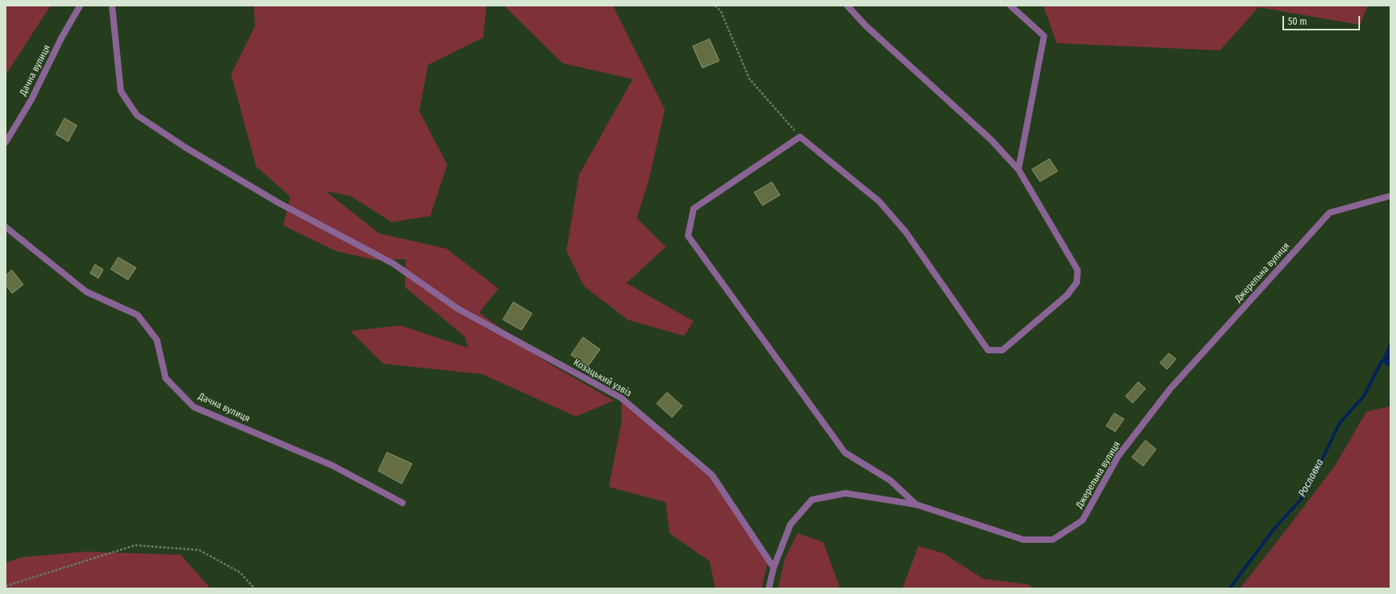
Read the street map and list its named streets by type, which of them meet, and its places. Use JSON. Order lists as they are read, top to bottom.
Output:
{
  "streets": {
    "street": ["Дачна вулиця", "Джерельна вулиця", "Козацький узвіз"]
  },
  "crossings": [
    ["Джерельна вулиця", "Козацький узвіз"]
  ],
  "water": ["Рославка"],
  "scale_bar": "50 m"
}
